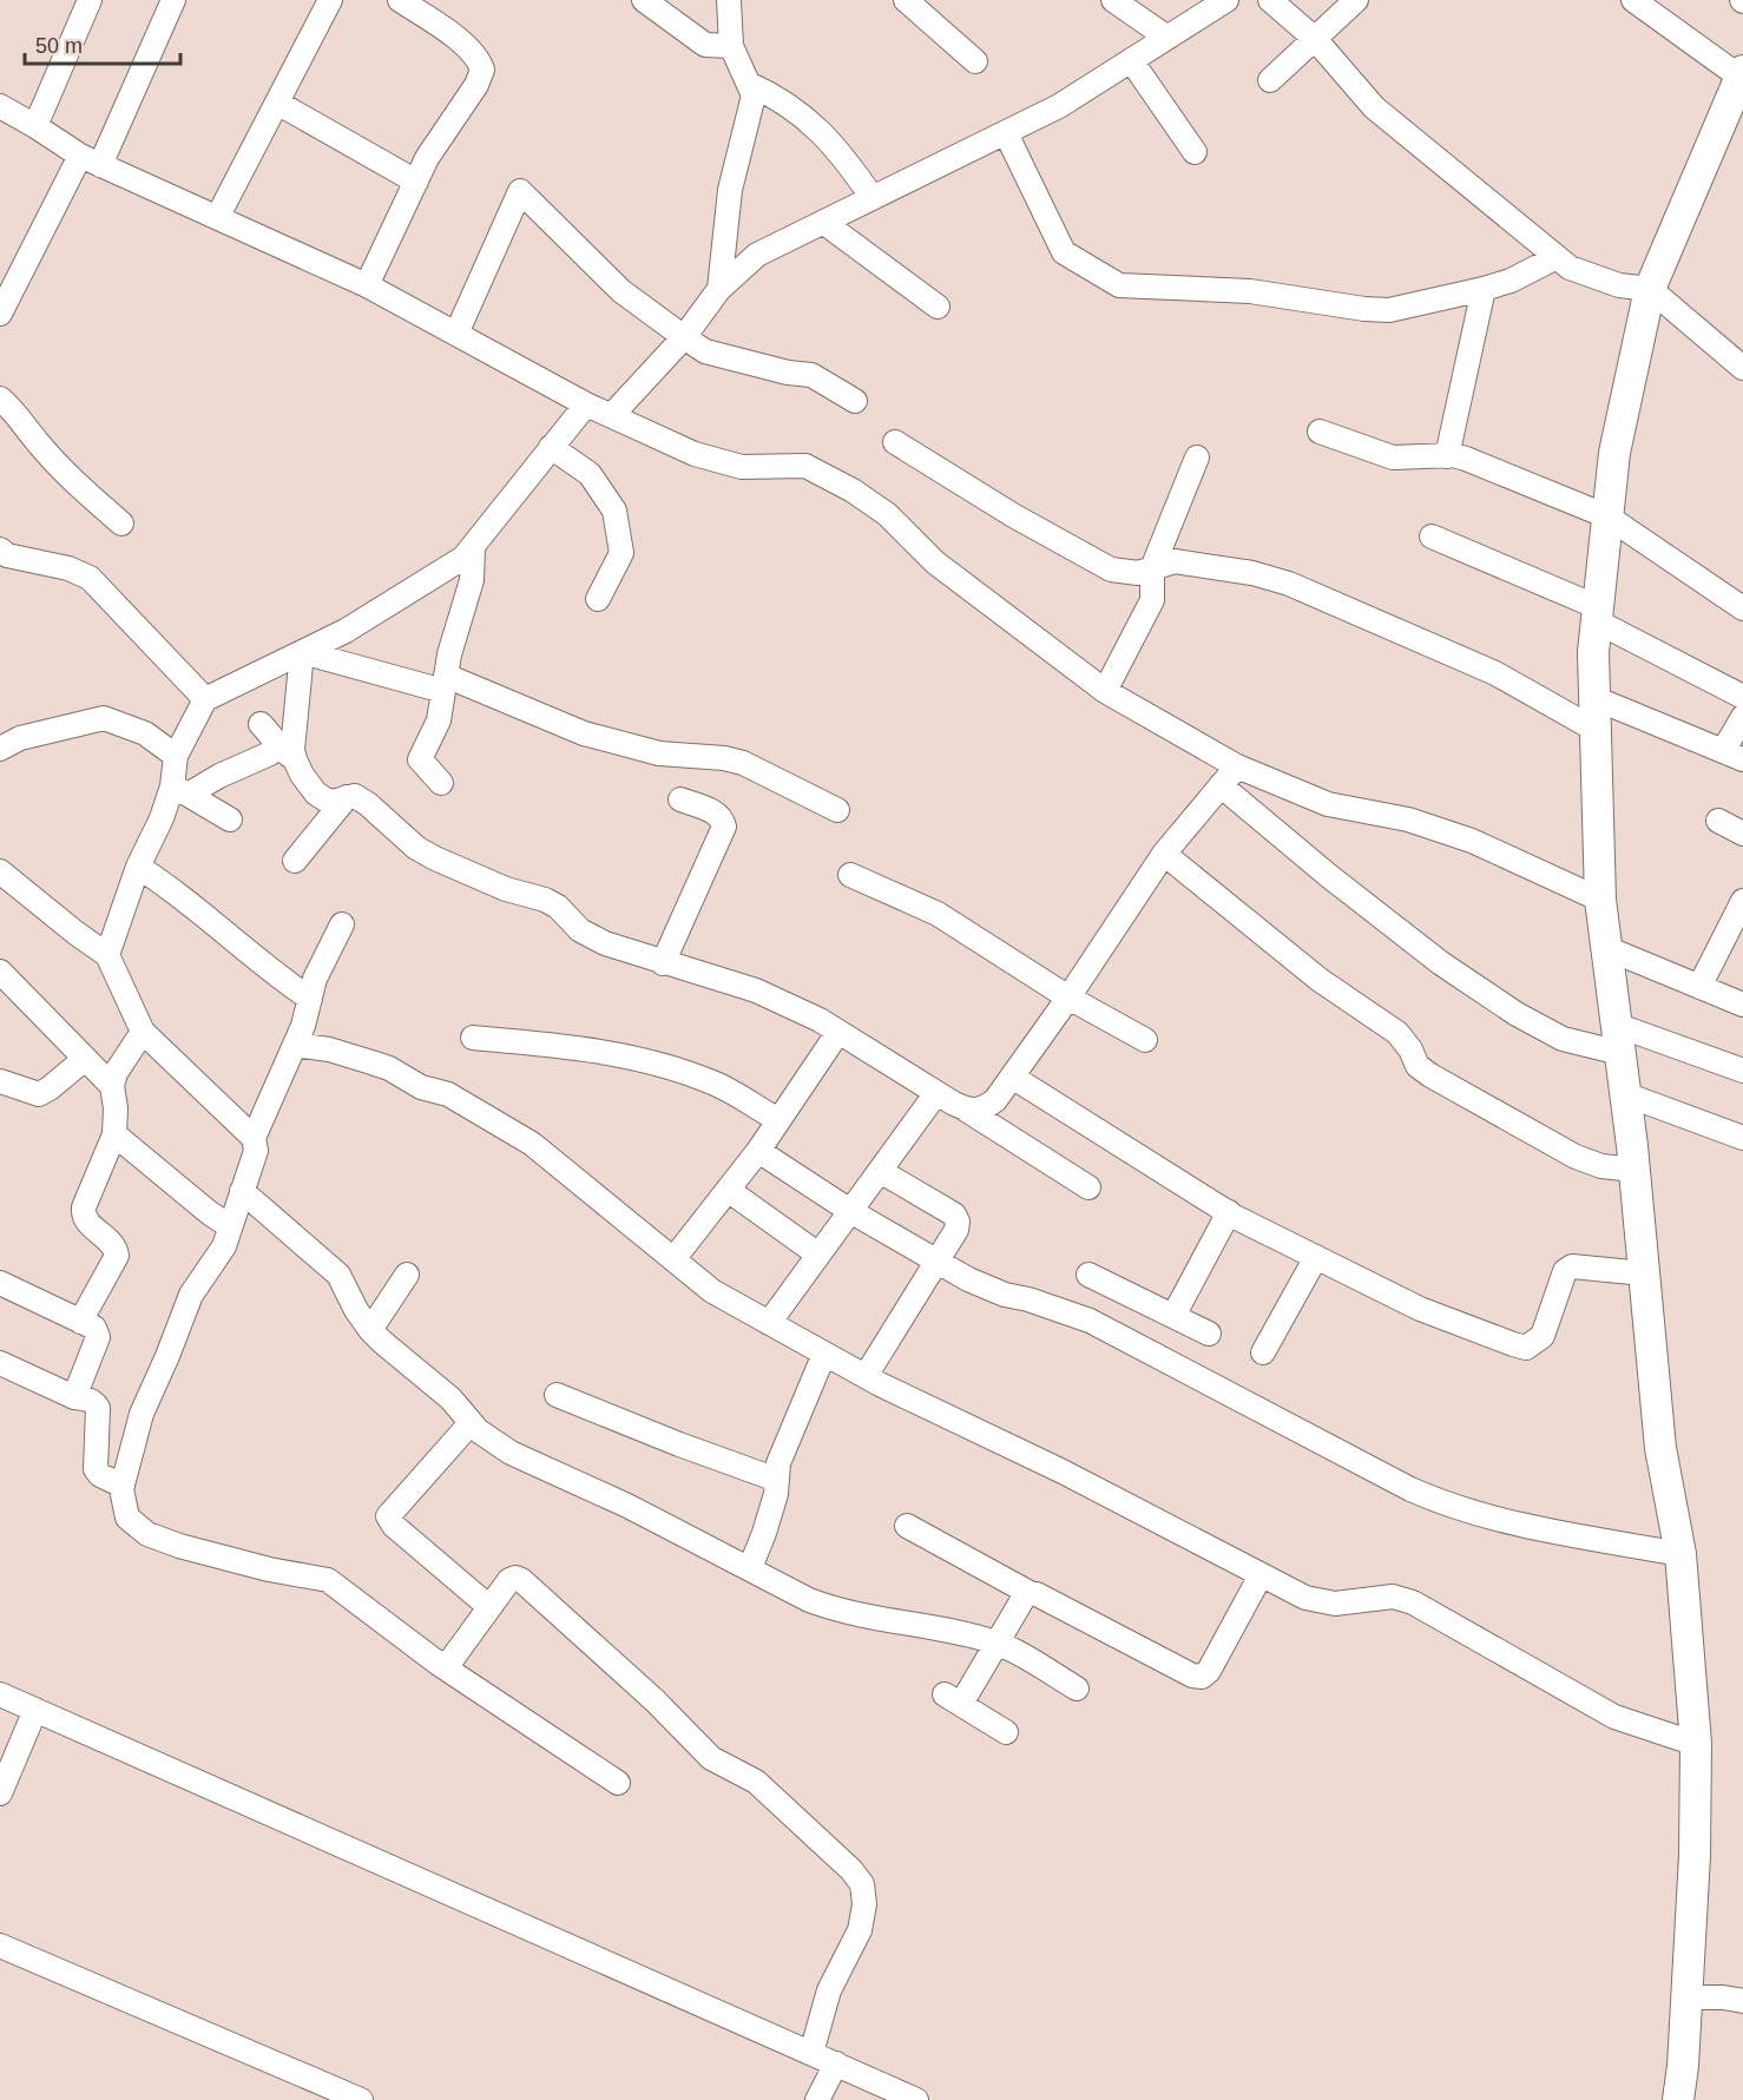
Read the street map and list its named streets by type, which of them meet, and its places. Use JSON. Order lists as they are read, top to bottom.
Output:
{
  "scale_bar": "50 m"
}
